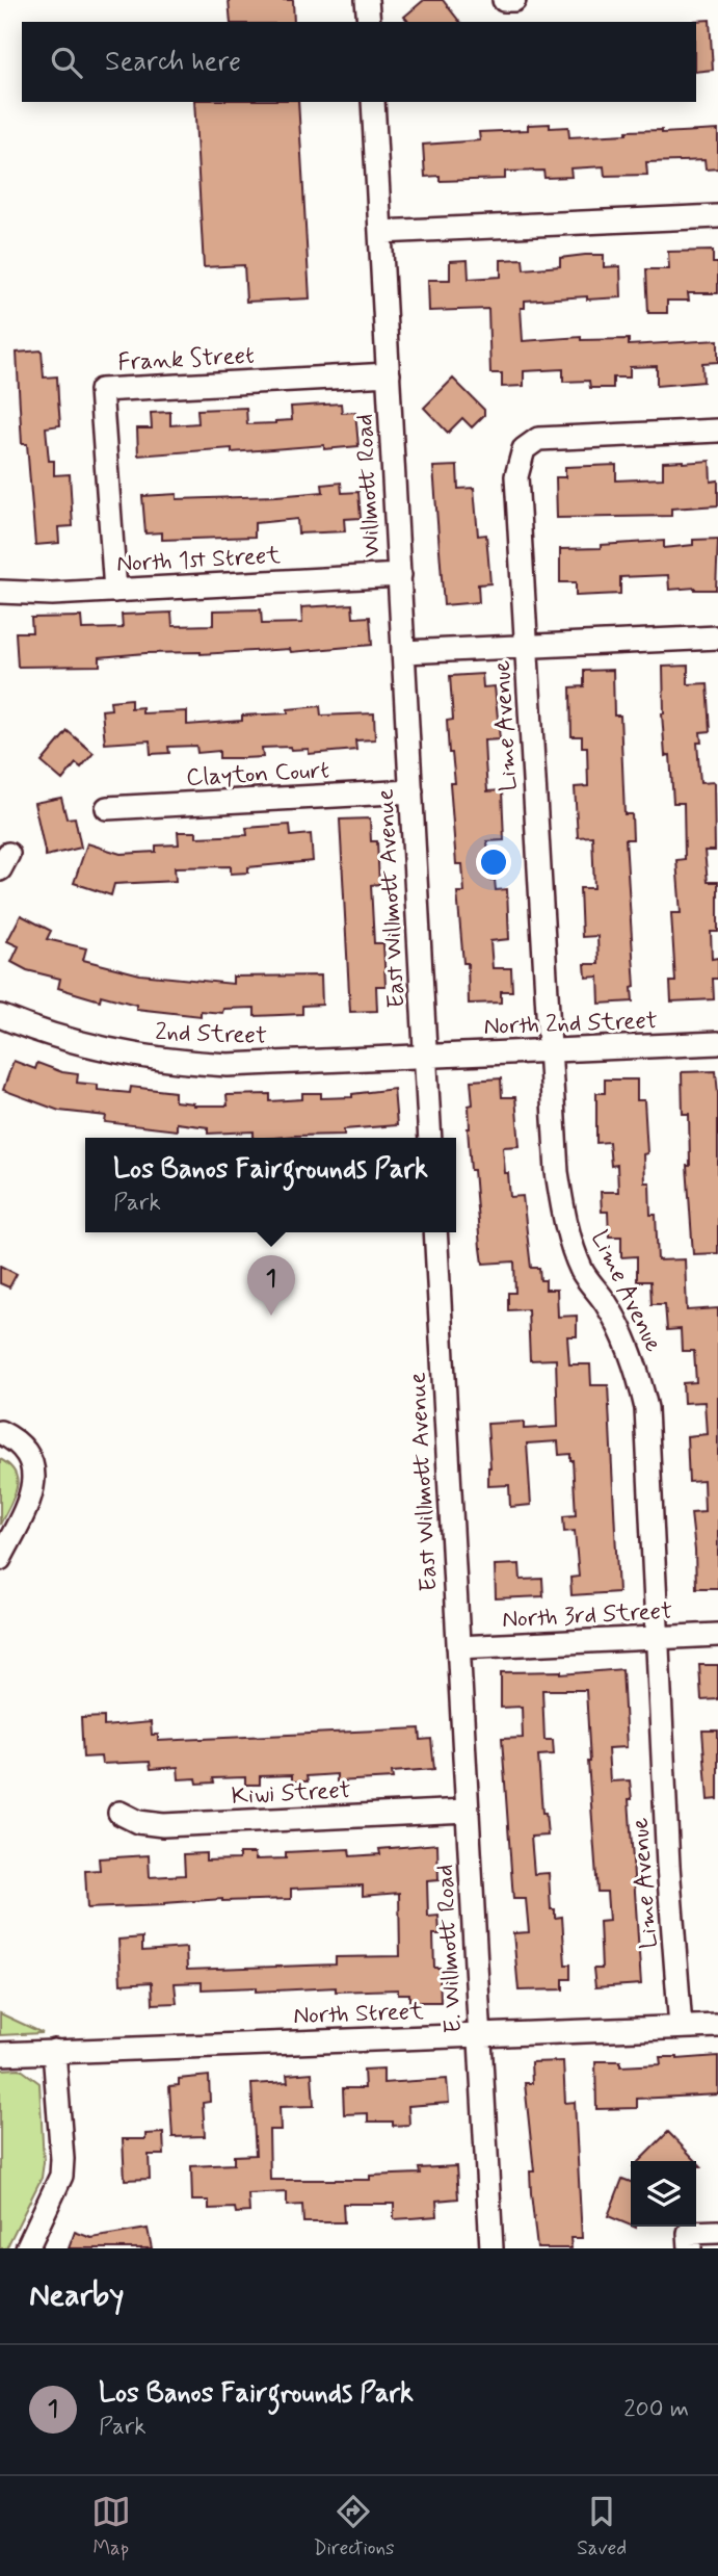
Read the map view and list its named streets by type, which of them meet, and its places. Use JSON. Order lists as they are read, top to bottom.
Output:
{
  "streets": {
    "street": [
      "Frank Street",
      "Willmott Road",
      "North 1st Street",
      "Lime Avenue",
      "Clayton Court",
      "East Willmott Avenue",
      "North 2nd Street",
      "2nd Street",
      "North 3rd Street",
      "Kiwi Street",
      "E. Willmott Road",
      "North Street"
    ]
  },
  "crossings": [
    ["Frank Street", "Willmott Road"],
    ["Frank Street", "North 1st Street"],
    ["Willmott Road", "North 1st Street"],
    ["Willmott Road", "East Willmott Avenue"],
    ["Lime Avenue", "North 2nd Street"],
    ["Lime Avenue", "North 3rd Street"],
    ["Lime Avenue", "North Street"],
    ["Clayton Court", "East Willmott Avenue"],
    ["East Willmott Avenue", "North 2nd Street"],
    ["East Willmott Avenue", "2nd Street"],
    ["East Willmott Avenue", "North 3rd Street"],
    ["East Willmott Avenue", "E. Willmott Road"],
    ["North 2nd Street", "2nd Street"],
    ["North 3rd Street", "E. Willmott Road"],
    ["Kiwi Street", "E. Willmott Road"],
    ["E. Willmott Road", "North Street"]
  ],
  "page": {
    "search": "Search here",
    "popup": ["Los Banos Fairgrounds Park", "Park"],
    "pins": "1",
    "heading": "Nearby",
    "list": [
      {
        "mark": "1",
        "name": "Los Banos Fairgrounds Park",
        "note": "Park",
        "value": "200 m"
      }
    ],
    "nav": ["Map", "Directions", "Saved"]
  }
}
